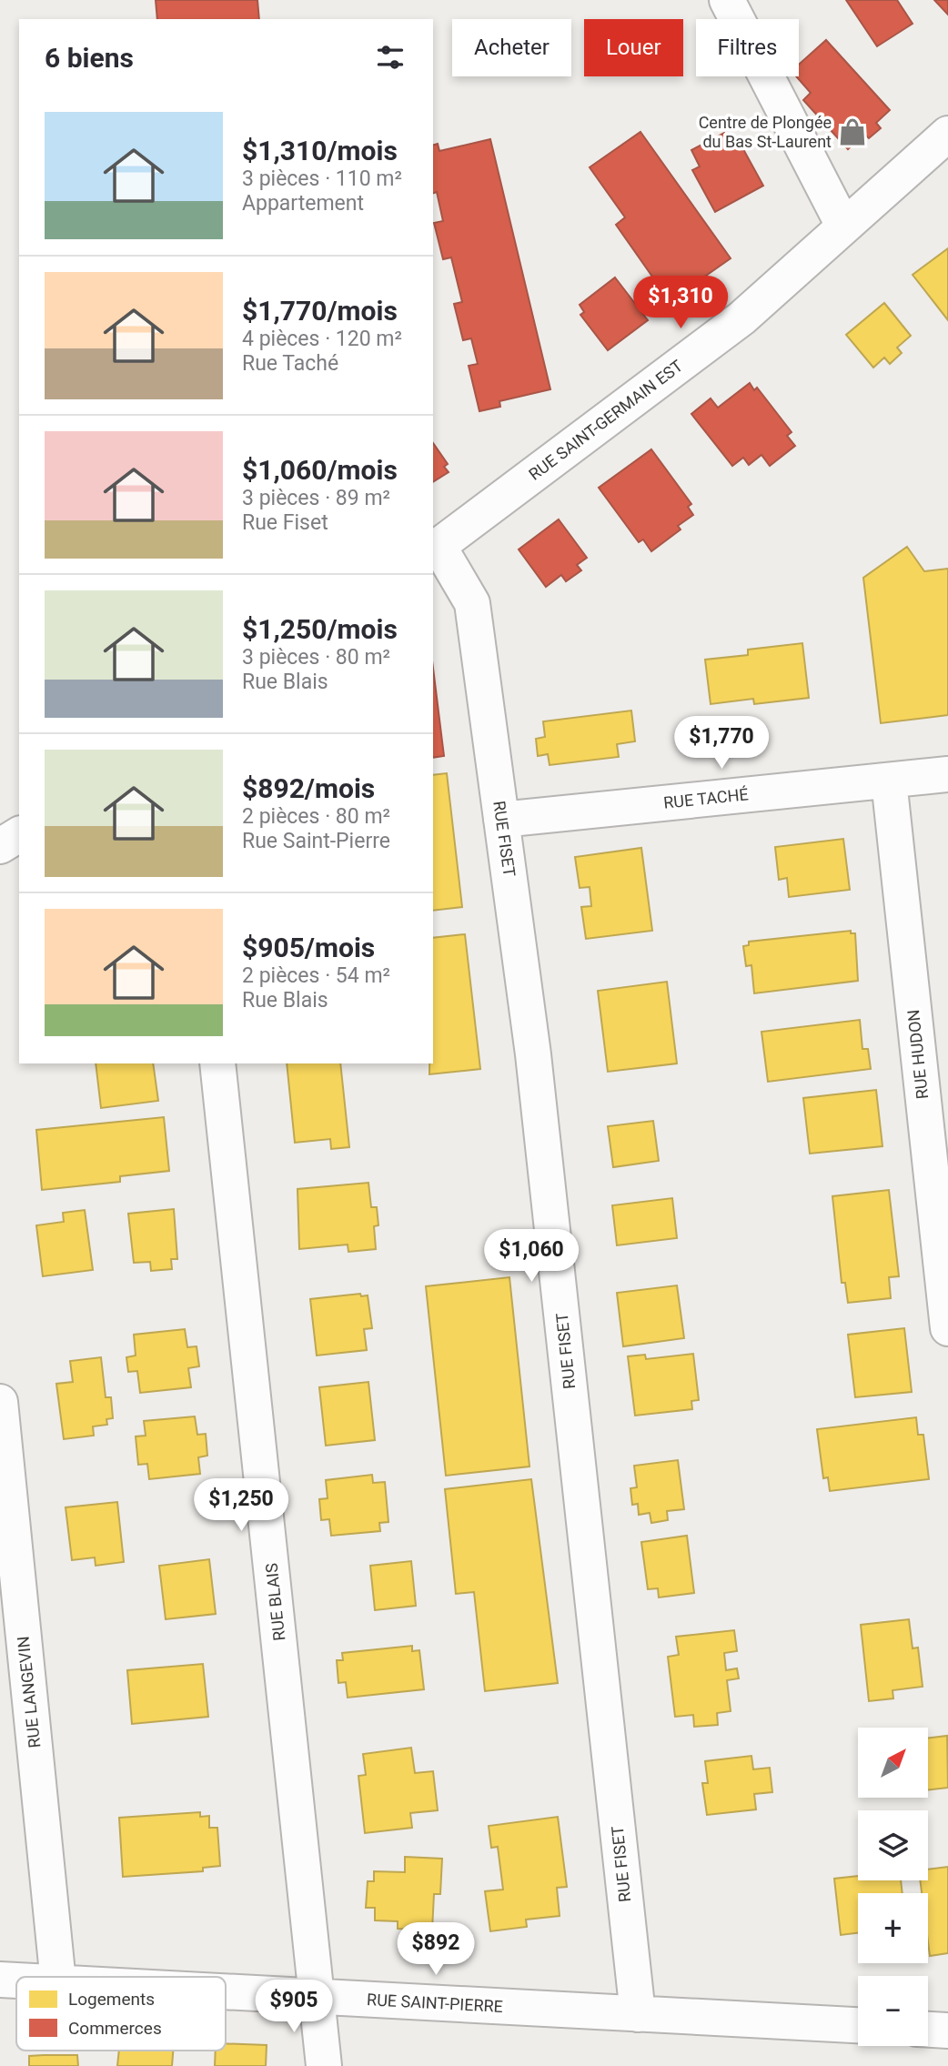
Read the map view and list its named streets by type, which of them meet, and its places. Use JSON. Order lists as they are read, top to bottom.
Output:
{
  "streets": {
    "street": [
      "RUE SAINT-GERMAIN EST",
      "RUE TACHÉ",
      "RUE FISET",
      "RUE HUDON",
      "RUE BLAIS",
      "RUE LANGEVIN",
      "RUE SAINT-PIERRE"
    ]
  },
  "crossings": [
    ["RUE SAINT-GERMAIN EST", "RUE FISET"],
    ["RUE TACHÉ", "RUE FISET"],
    ["RUE TACHÉ", "RUE HUDON"],
    ["RUE FISET", "RUE SAINT-PIERRE"],
    ["RUE BLAIS", "RUE SAINT-PIERRE"]
  ],
  "places": {
    "shop": ["Centre de Plongée du Bas St-Laurent"]
  },
  "legend": ["Logements", "Commerces"],
  "north": "top right",
  "page": {
    "chip": ["Acheter", "Louer", "Filtres"],
    "heading": "6 biens",
    "list": [
      {
        "name": "$1,310/mois",
        "note": "3 pièces · 110 m² · Appartement"
      },
      {
        "name": "$1,770/mois",
        "note": "4 pièces · 120 m² · Rue Taché"
      },
      {
        "name": "$1,060/mois",
        "note": "3 pièces · 89 m² · Rue Fiset"
      },
      {
        "name": "$1,250/mois",
        "note": "3 pièces · 80 m² · Rue Blais"
      },
      {
        "name": "$892/mois",
        "note": "2 pièces · 80 m² · Rue Saint-Pierre"
      },
      {
        "name": "$905/mois",
        "note": "2 pièces · 54 m² · Rue Blais"
      }
    ],
    "price": [
      "$1,310",
      "$1,770",
      "$1,060",
      "$1,250",
      "$892",
      "$905"
    ],
    "map_buttons": ["+", "−"]
  }
}
